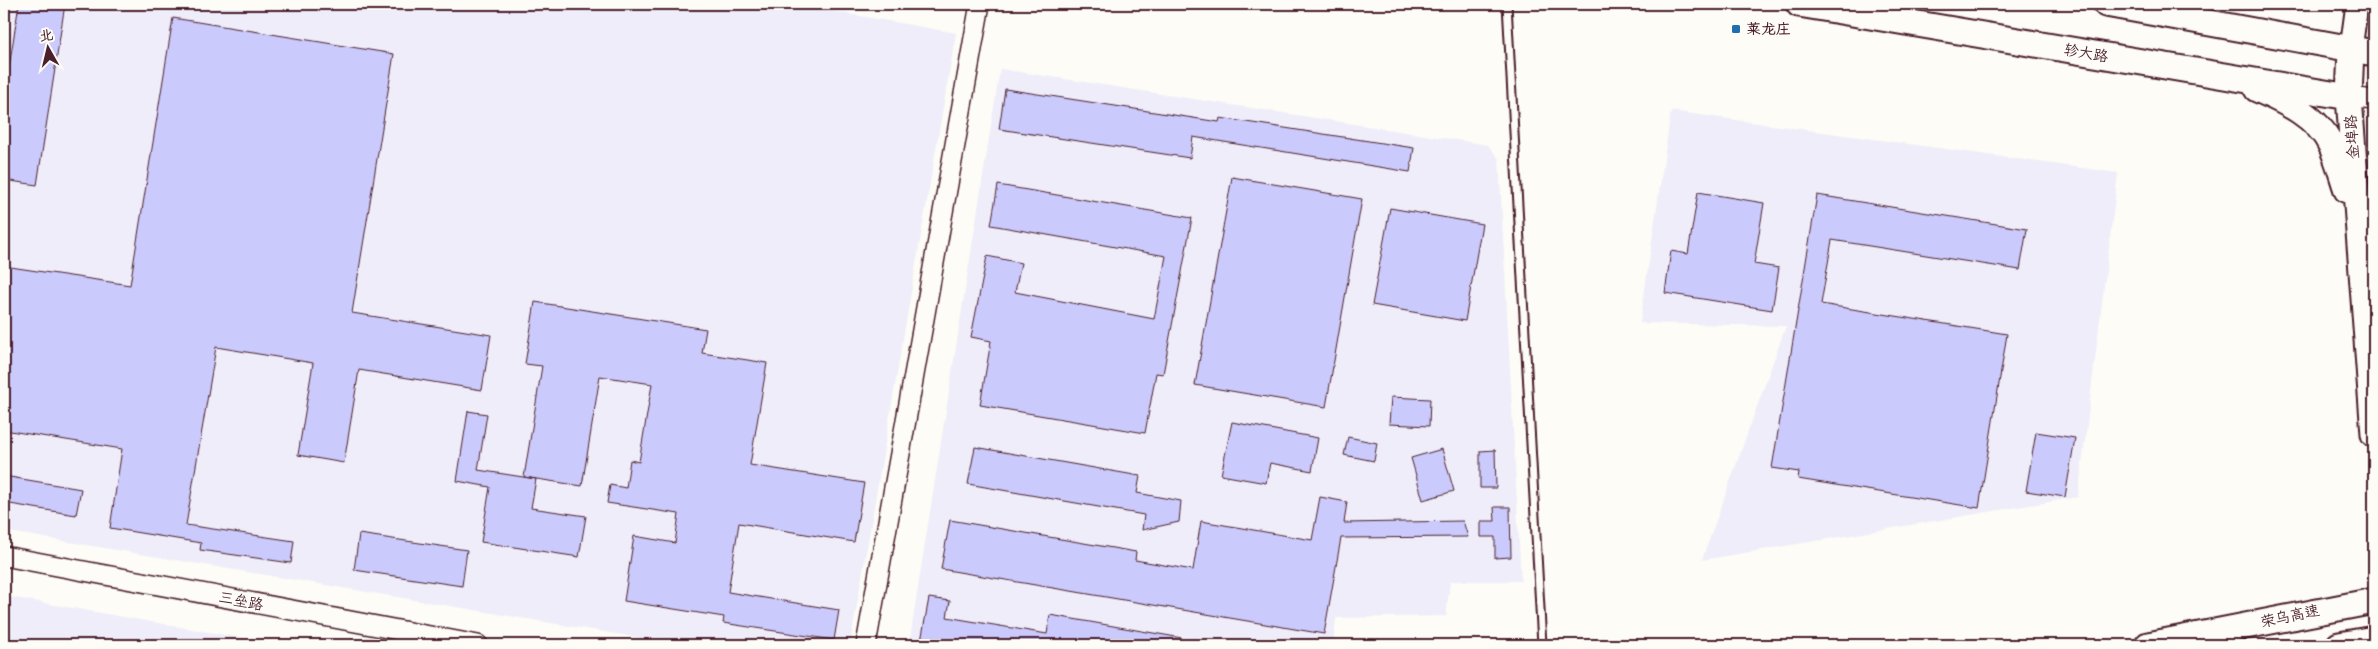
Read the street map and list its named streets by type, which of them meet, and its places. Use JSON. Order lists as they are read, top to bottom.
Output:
{
  "streets": {
    "highway": ["轸大路", "金埠路", "荣乌高速"],
    "street": ["三垒路"]
  },
  "crossings": [
    ["轸大路", "金埠路"]
  ],
  "places": {
    "transit": ["莱龙庄"]
  },
  "north": "top"
}
